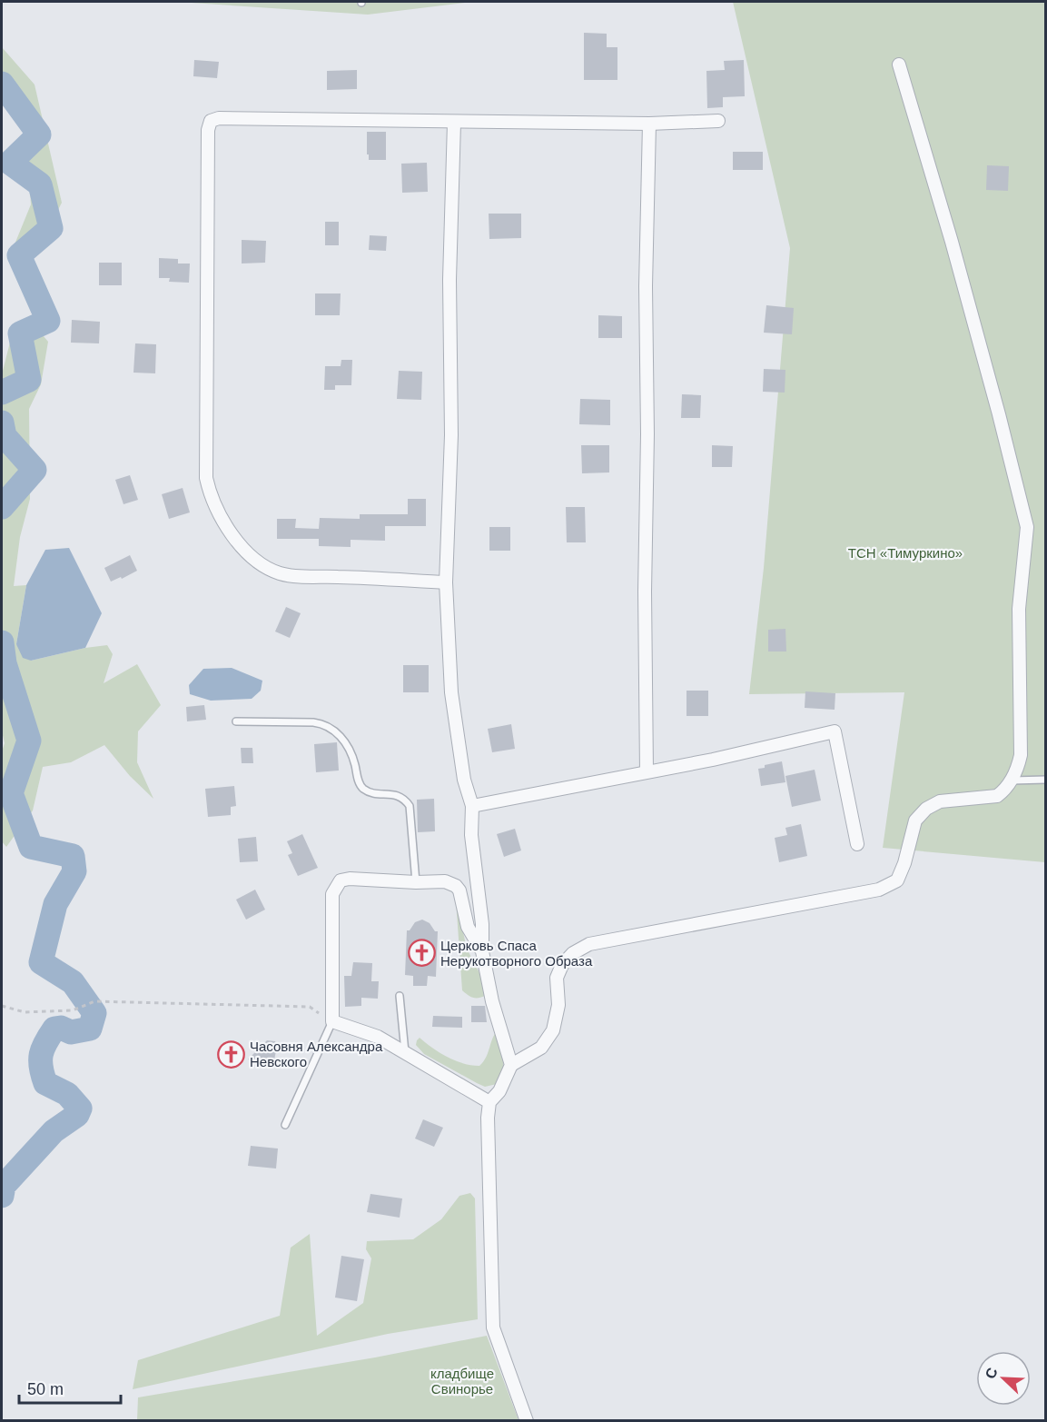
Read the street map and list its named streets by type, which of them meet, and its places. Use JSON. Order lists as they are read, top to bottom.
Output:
{
  "parks": ["ТСН «Тимуркино»", "кладбище Свинорье"],
  "places": {
    "church": ["Церковь Спаса Нерукотворного Образа", "Часовня Александра Невского"]
  },
  "scale_bar": "50 m",
  "north": "top left"
}
